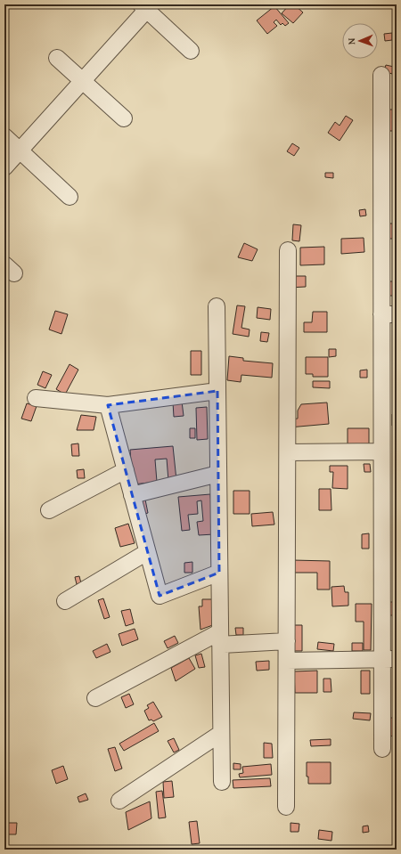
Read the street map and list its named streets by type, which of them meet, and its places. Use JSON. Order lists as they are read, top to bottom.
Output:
{
  "north": "left"
}
